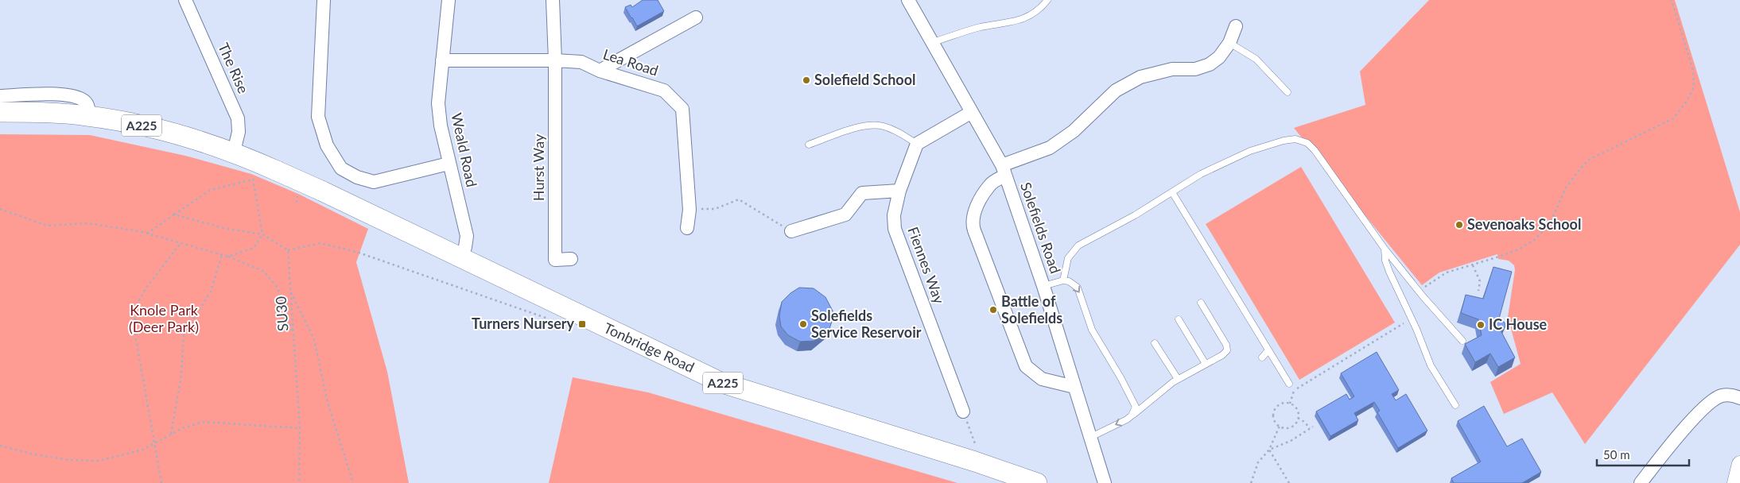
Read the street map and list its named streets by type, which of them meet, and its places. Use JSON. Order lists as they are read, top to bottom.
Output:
{
  "streets": {
    "main road": ["A225", "Tonbridge Road"],
    "street": [
      "Lea Road",
      "The Rise",
      "Weald Road",
      "Hurst Way",
      "Solefields Road",
      "Fiennes Way"
    ],
    "path": ["SU30"]
  },
  "crossings": [
    ["Lea Road", "Weald Road"],
    ["Lea Road", "Hurst Way"],
    ["The Rise", "A225"],
    ["The Rise", "Tonbridge Road"],
    ["A225", "Tonbridge Road"],
    ["Weald Road", "Tonbridge Road"]
  ],
  "parks": ["Knole Park (Deer Park)"],
  "places": {
    "other": [
      "Solefield School",
      "Sevenoaks School",
      "Battle of Solefields",
      "Solefields Service Reservoir",
      "IC House"
    ],
    "transit": ["Turners Nursery"]
  },
  "scale_bar": "50 m"
}
